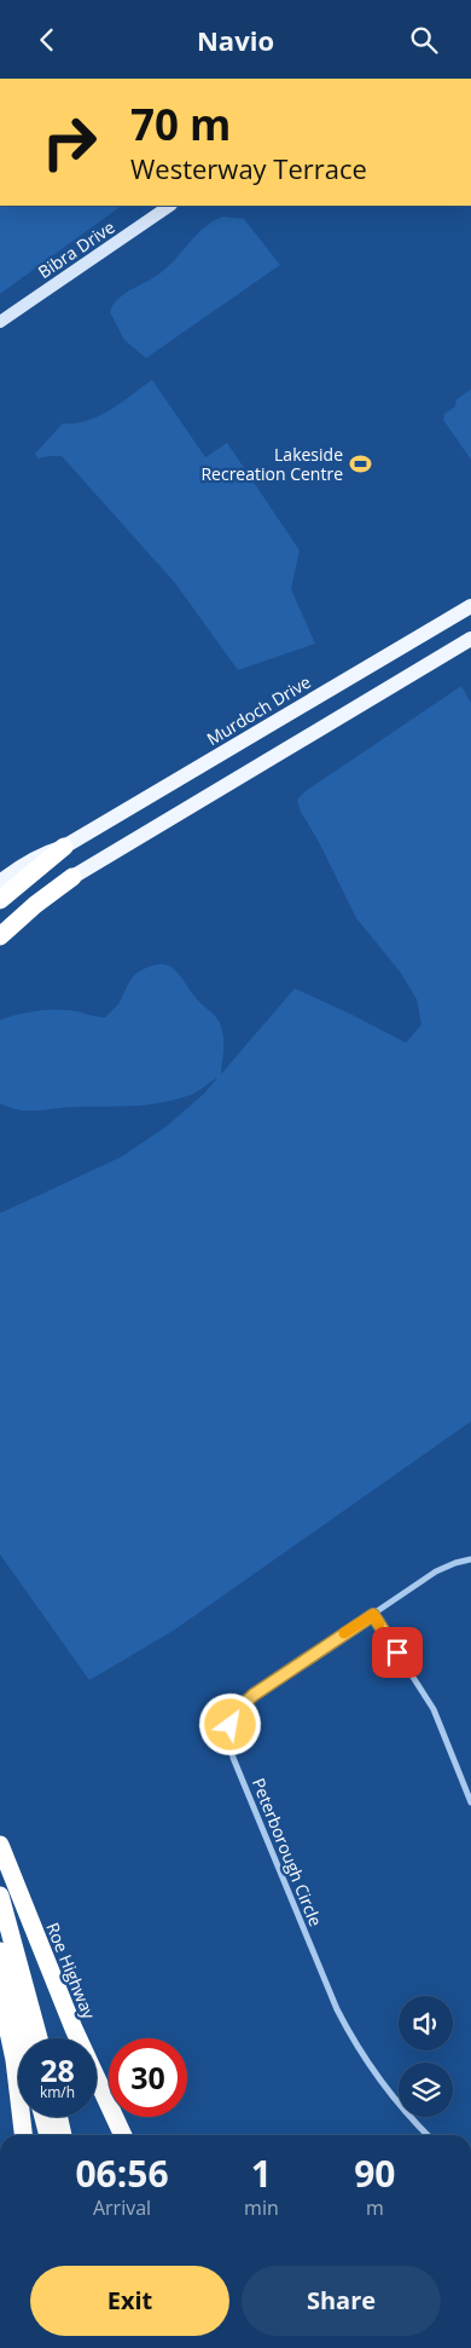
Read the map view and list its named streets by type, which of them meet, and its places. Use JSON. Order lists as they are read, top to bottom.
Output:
{
  "streets": {
    "highway": ["Roe Highway"],
    "main road": ["Murdoch Drive"],
    "street": ["Bibra Drive", "Peterborough Circle"]
  },
  "places": {
    "sports": ["Lakeside Recreation Centre"]
  },
  "page": {
    "header": "Navio",
    "turn": ["70 m", "Westerway Terrace"],
    "speed": "28 km/h",
    "limit": "30",
    "eta": [
      "06:56",
      "Arrival",
      "1",
      "min",
      "90",
      "m"
    ],
    "buttons": ["Exit", "Share"]
  }
}
